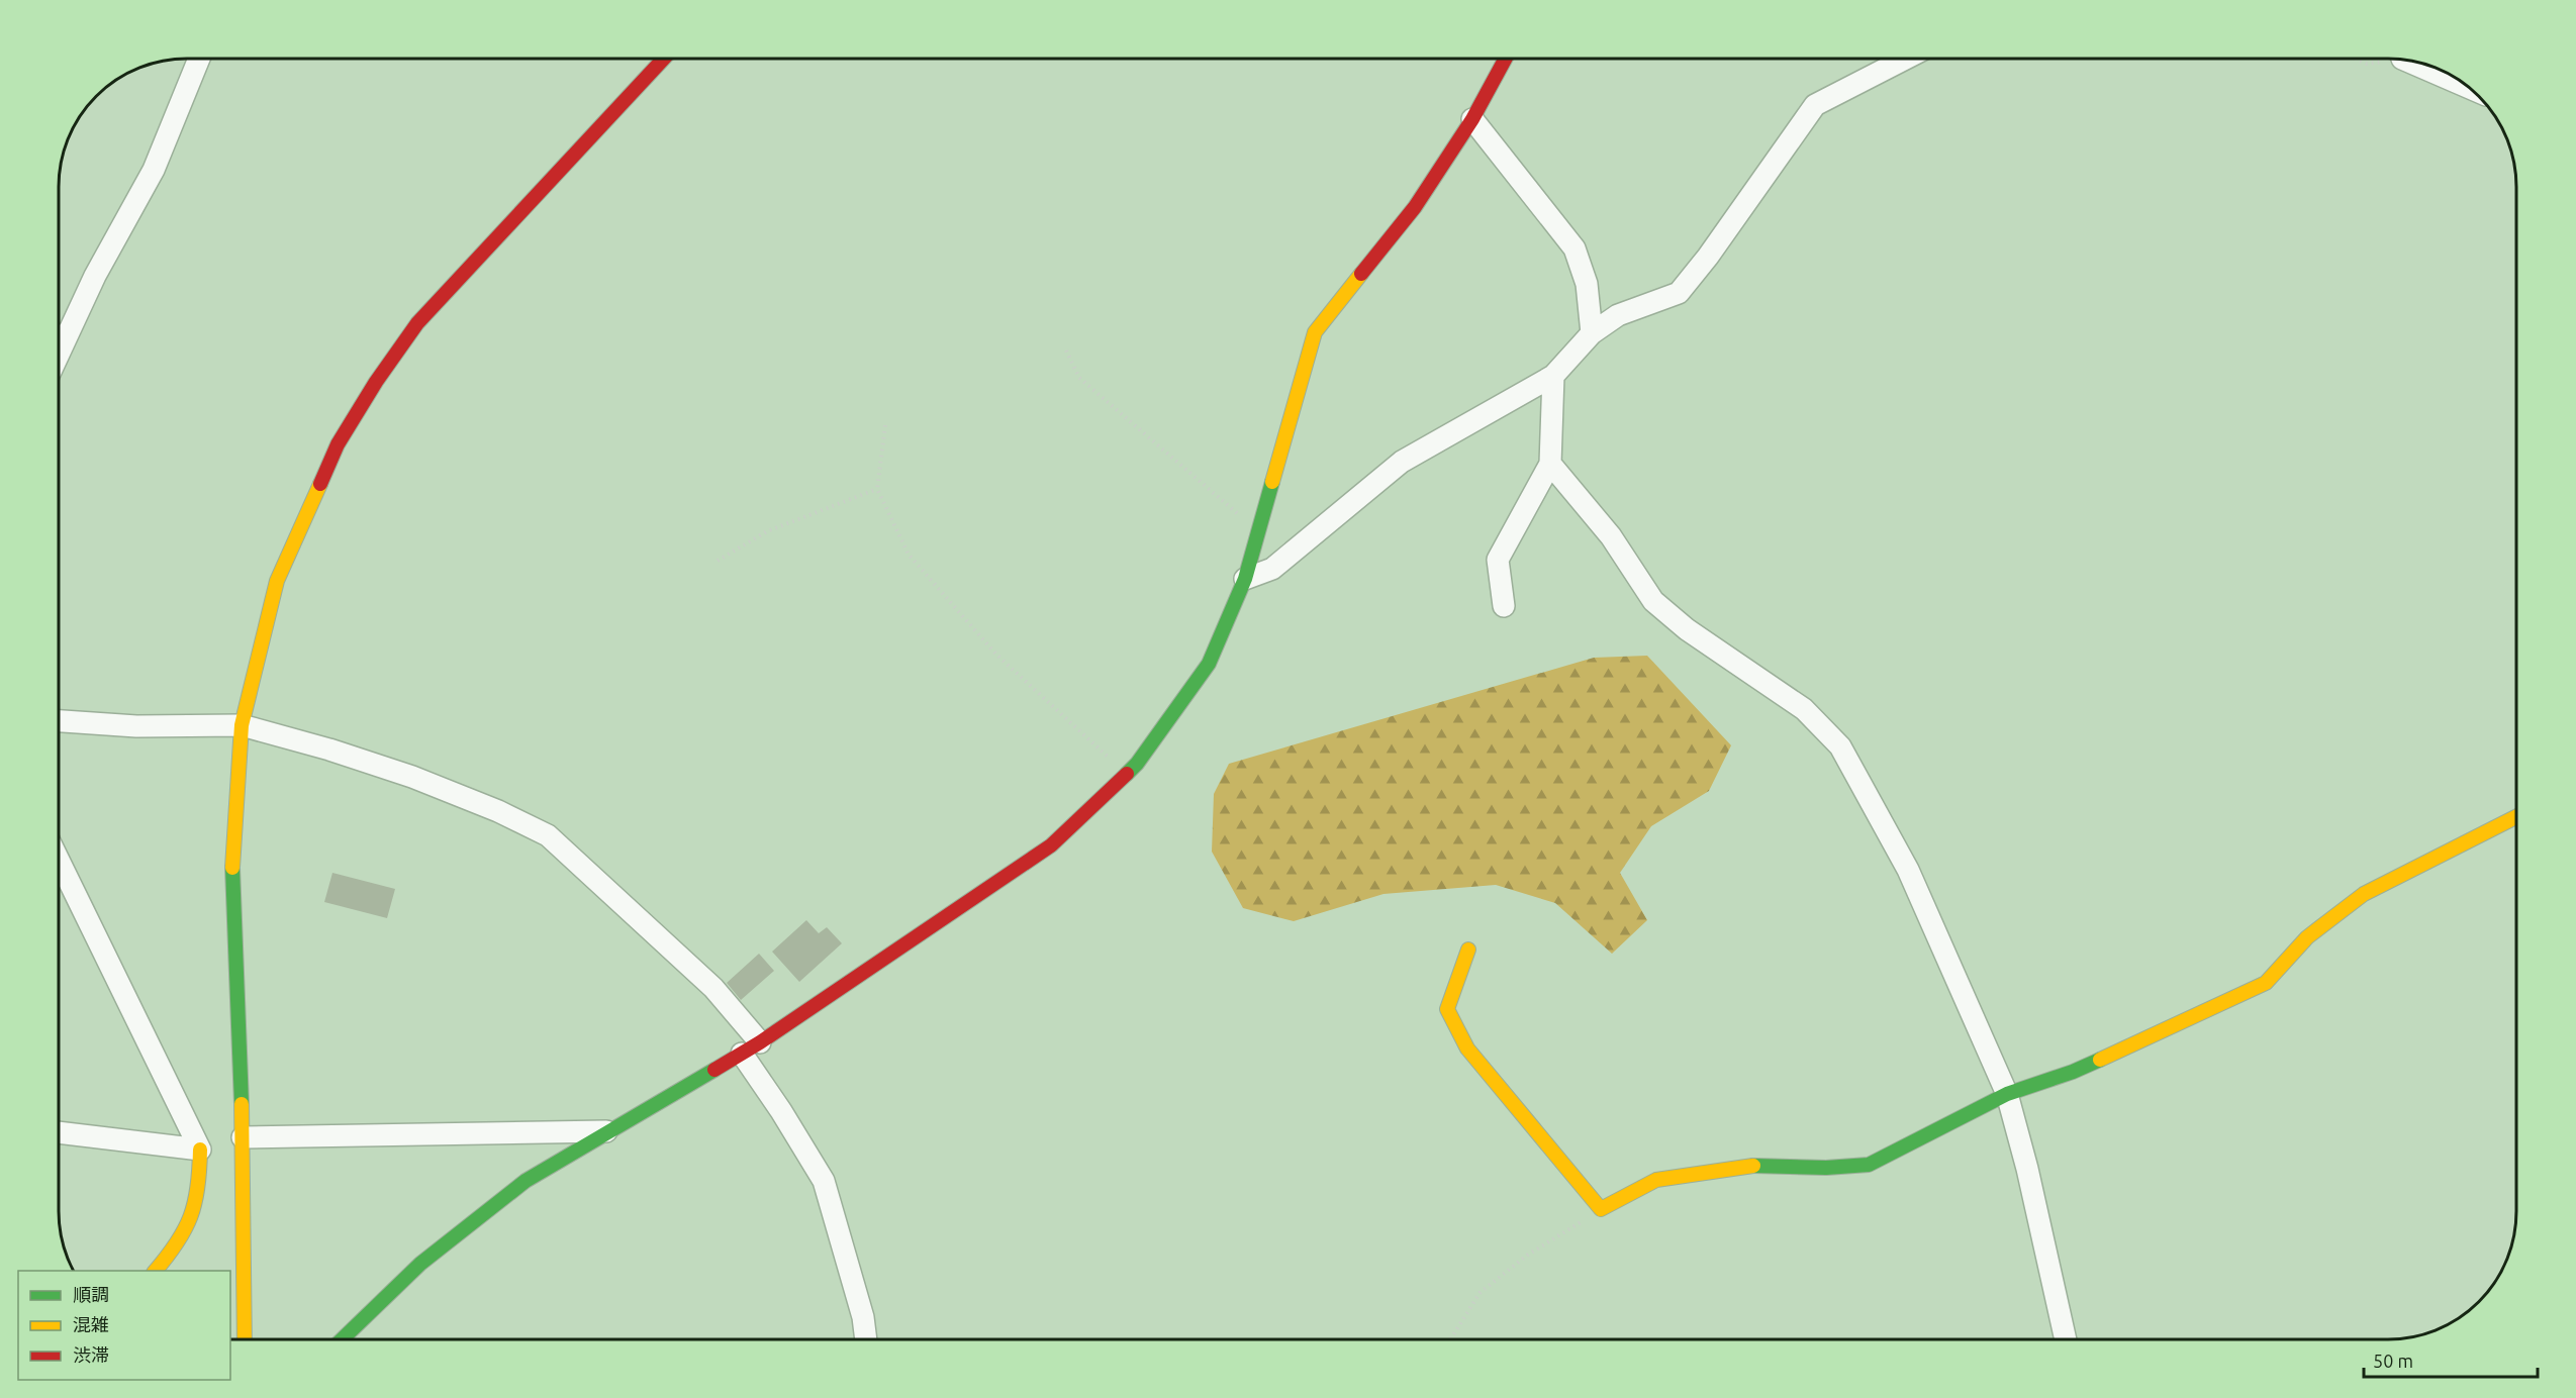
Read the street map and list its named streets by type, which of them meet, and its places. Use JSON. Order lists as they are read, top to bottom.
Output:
{
  "legend": ["順調", "混雑", "渋滞"],
  "scale_bar": "50 m"
}
